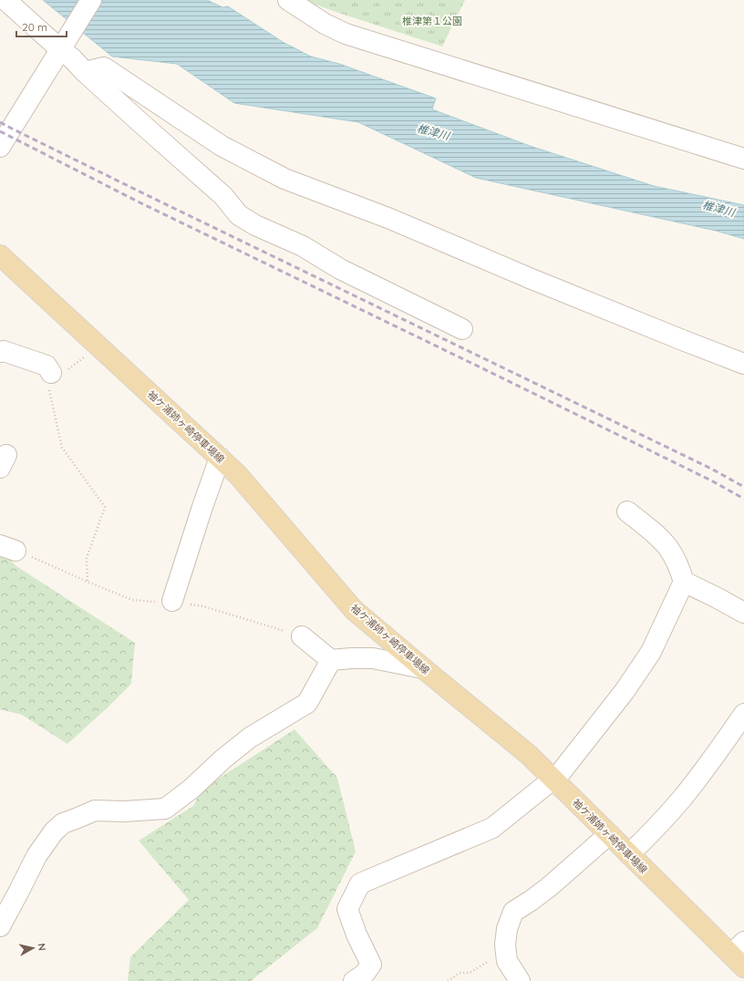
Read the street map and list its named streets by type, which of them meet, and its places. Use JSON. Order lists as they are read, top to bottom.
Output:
{
  "streets": {
    "main road": ["袖ケ浦姉ヶ崎停車場線"]
  },
  "water": ["椎津川"],
  "parks": ["椎津第１公園"],
  "scale_bar": "20 m",
  "north": "right"
}
